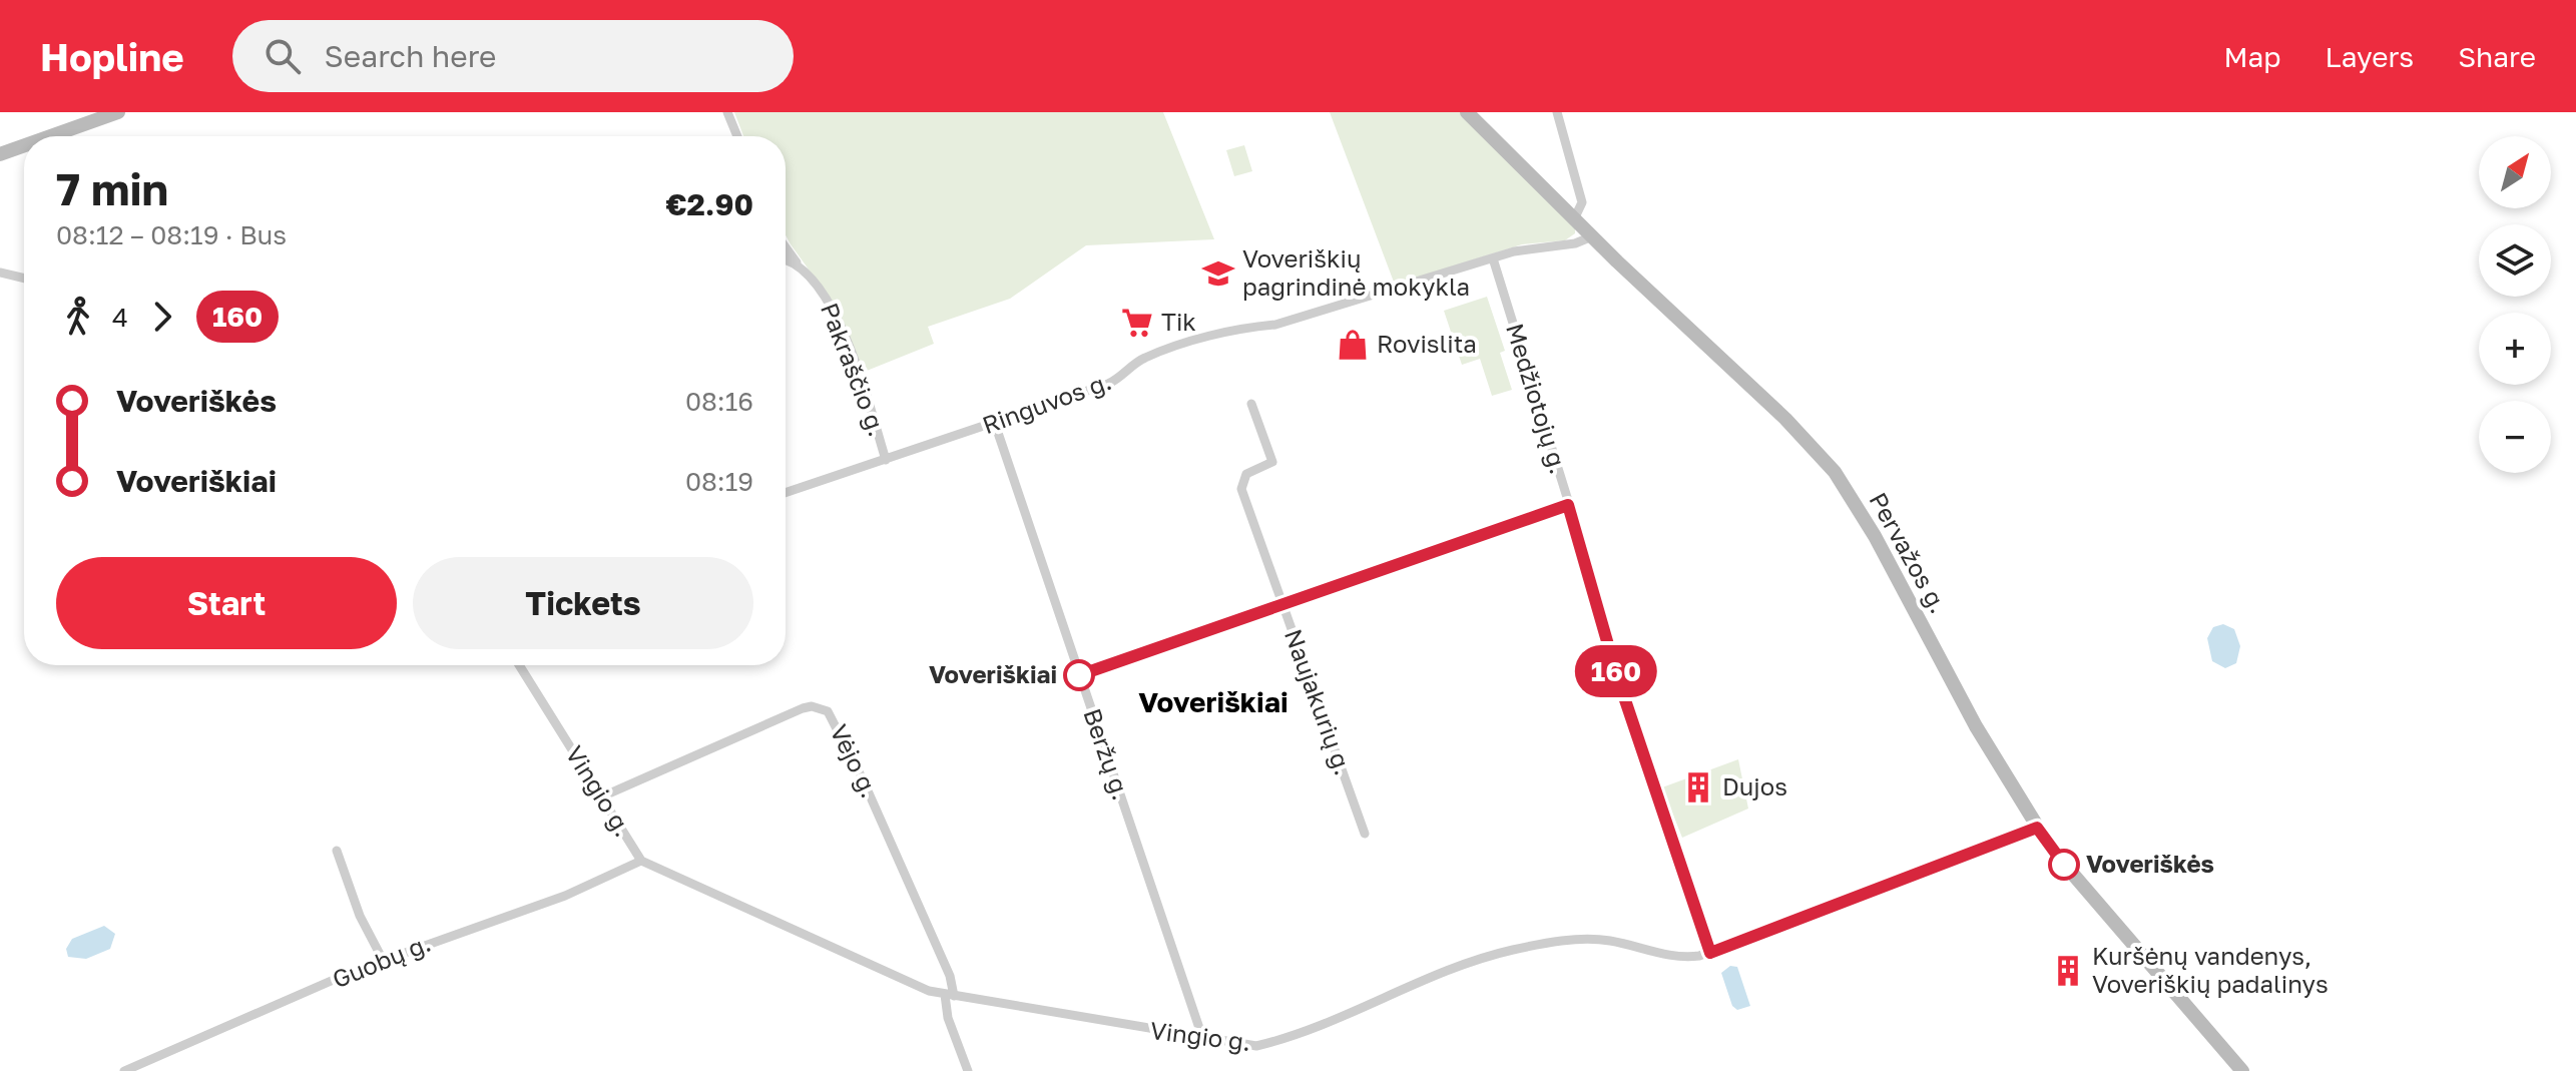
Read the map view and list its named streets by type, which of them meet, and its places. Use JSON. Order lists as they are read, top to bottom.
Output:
{
  "streets": {
    "main road": ["Pervažos g."],
    "street": [
      "Pakraščio g.",
      "Medžiotojų g.",
      "Ringuvos g.",
      "Naujakurių g.",
      "Beržų g.",
      "Vėjo g.",
      "Vingio g.",
      "Guobų g."
    ]
  },
  "crossings": [
    ["Pakraščio g.", "Ringuvos g."],
    ["Medžiotojų g.", "Ringuvos g."],
    ["Medžiotojų g.", "Vingio g."],
    ["Ringuvos g.", "Pervažos g."],
    ["Ringuvos g.", "Beržų g."],
    ["Pervažos g.", "Vingio g."],
    ["Beržų g.", "Vingio g."],
    ["Vėjo g.", "Vingio g."],
    ["Vingio g.", "Guobų g."]
  ],
  "districts": ["Voveriškiai"],
  "places": {
    "school or university": ["Voveriškių pagrindinė mokykla"],
    "supermarket": ["Tik"],
    "shop": ["Rovislita"],
    "other": ["Voveriškiai", "Voveriškės"],
    "building": ["Dujos", "Kuršėnų vandenys, Voveriškių padalinys"]
  },
  "lines": ["bus line 160"],
  "north": "top right",
  "page": {
    "header": "Hopline",
    "search": "Search here",
    "nav": ["Map", "Layers", "Share"],
    "on_map": "160",
    "map_buttons": ["+", "−"],
    "heading": ["7 min", "08:12 – 08:19 · Bus", "€2.90"],
    "legs": ["4", "160"],
    "list": [
      {
        "name": "Voveriškės",
        "value": "08:16"
      },
      {
        "name": "Voveriškiai",
        "value": "08:19"
      }
    ],
    "buttons": ["Start", "Tickets"]
  }
}
